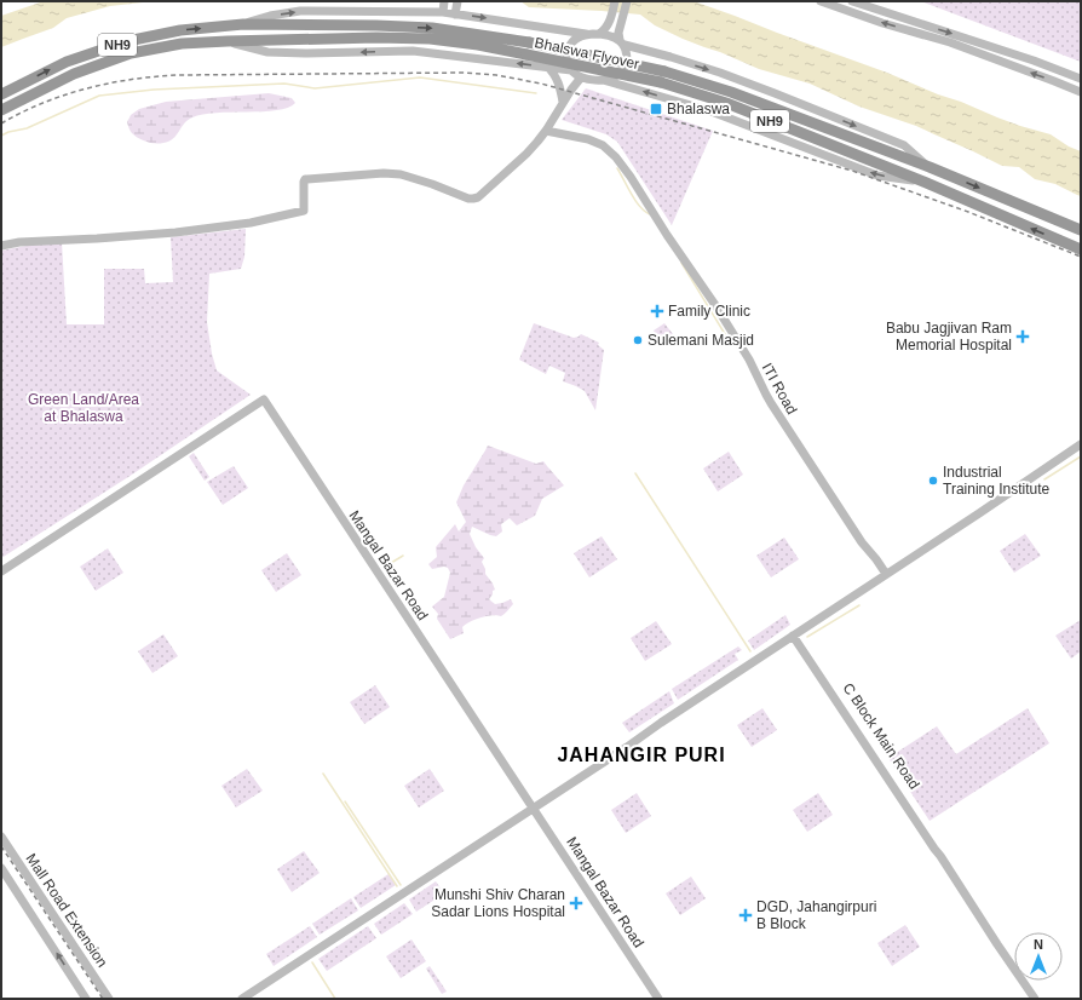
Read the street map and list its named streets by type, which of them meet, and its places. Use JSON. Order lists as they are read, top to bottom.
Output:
{
  "streets": {
    "highway": ["NH9", "Bhalswa Flyover"],
    "street": [
      "ITI Road",
      "Mangal Bazar Road",
      "C Block Main Road",
      "Mall Road Extension"
    ]
  },
  "crossings": [
    ["NH9", "Bhalswa Flyover"]
  ],
  "districts": ["JAHANGIR PURI"],
  "parks": ["Green Land/Area at Bhalaswa"],
  "places": {
    "transit": ["Bhalaswa"],
    "health": [
      "Family Clinic",
      "Babu Jagjivan Ram Memorial Hospital",
      "Munshi Shiv Charan Sadar Lions Hospital",
      "DGD, Jahangirpuri B Block"
    ],
    "other": ["Sulemani Masjid", "Industrial Training Institute"]
  },
  "north": "top"
}
